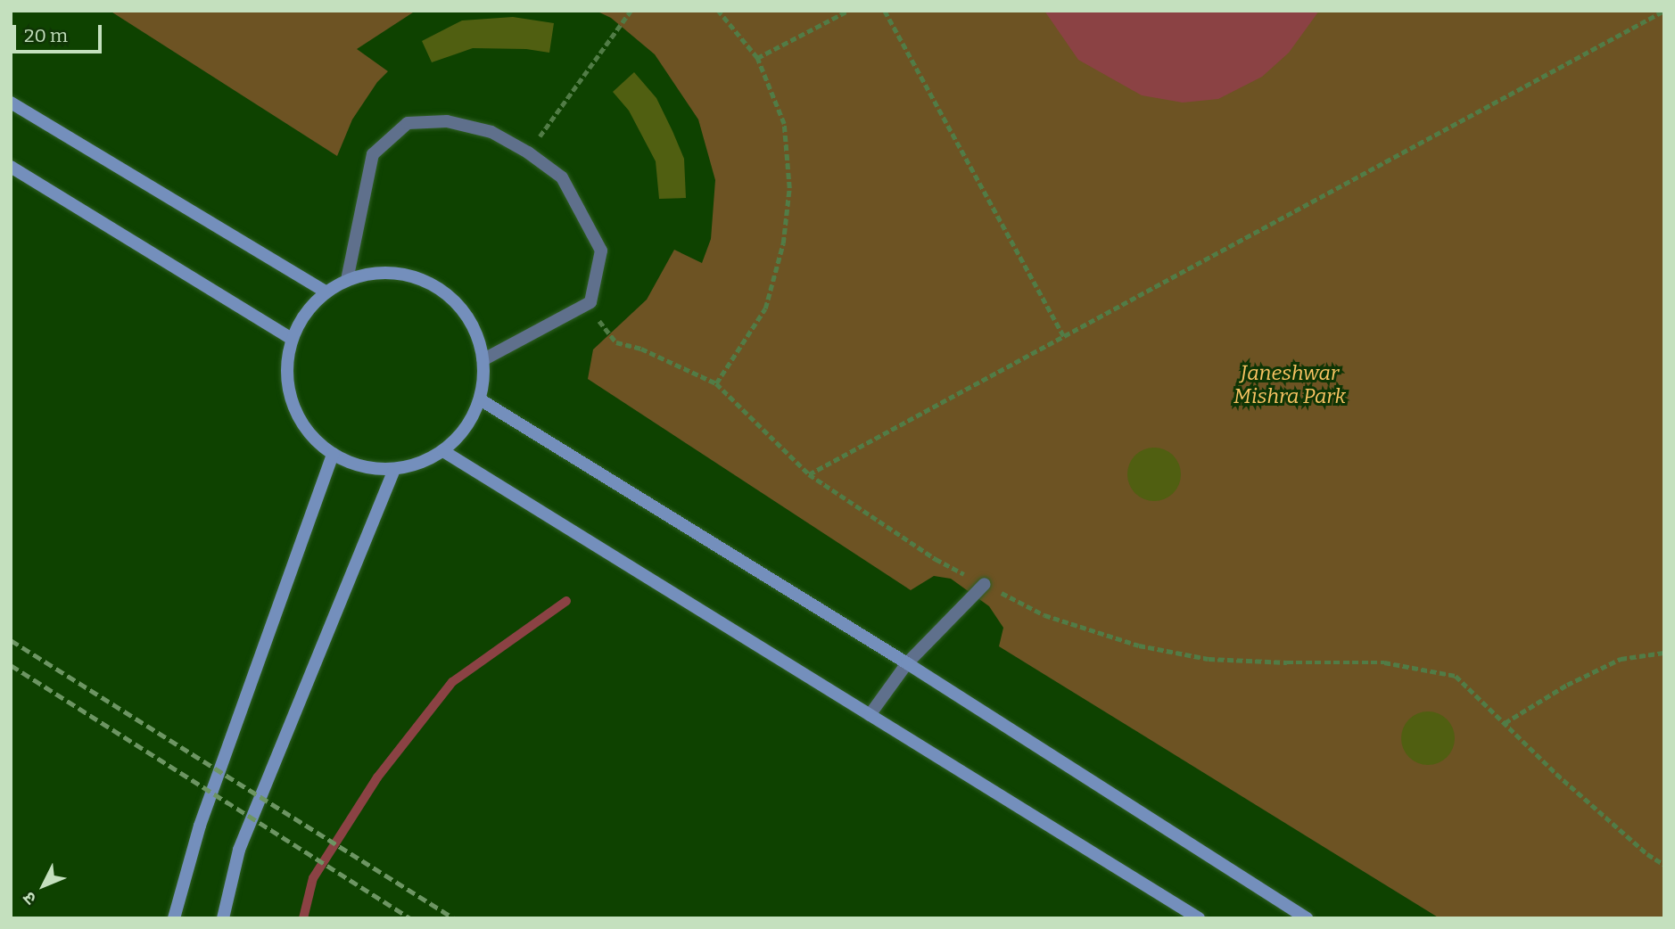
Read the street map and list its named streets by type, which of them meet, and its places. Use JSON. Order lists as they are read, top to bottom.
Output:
{
  "parks": ["Janeshwar Mishra Park"],
  "scale_bar": "20 m",
  "north": "bottom left"
}
